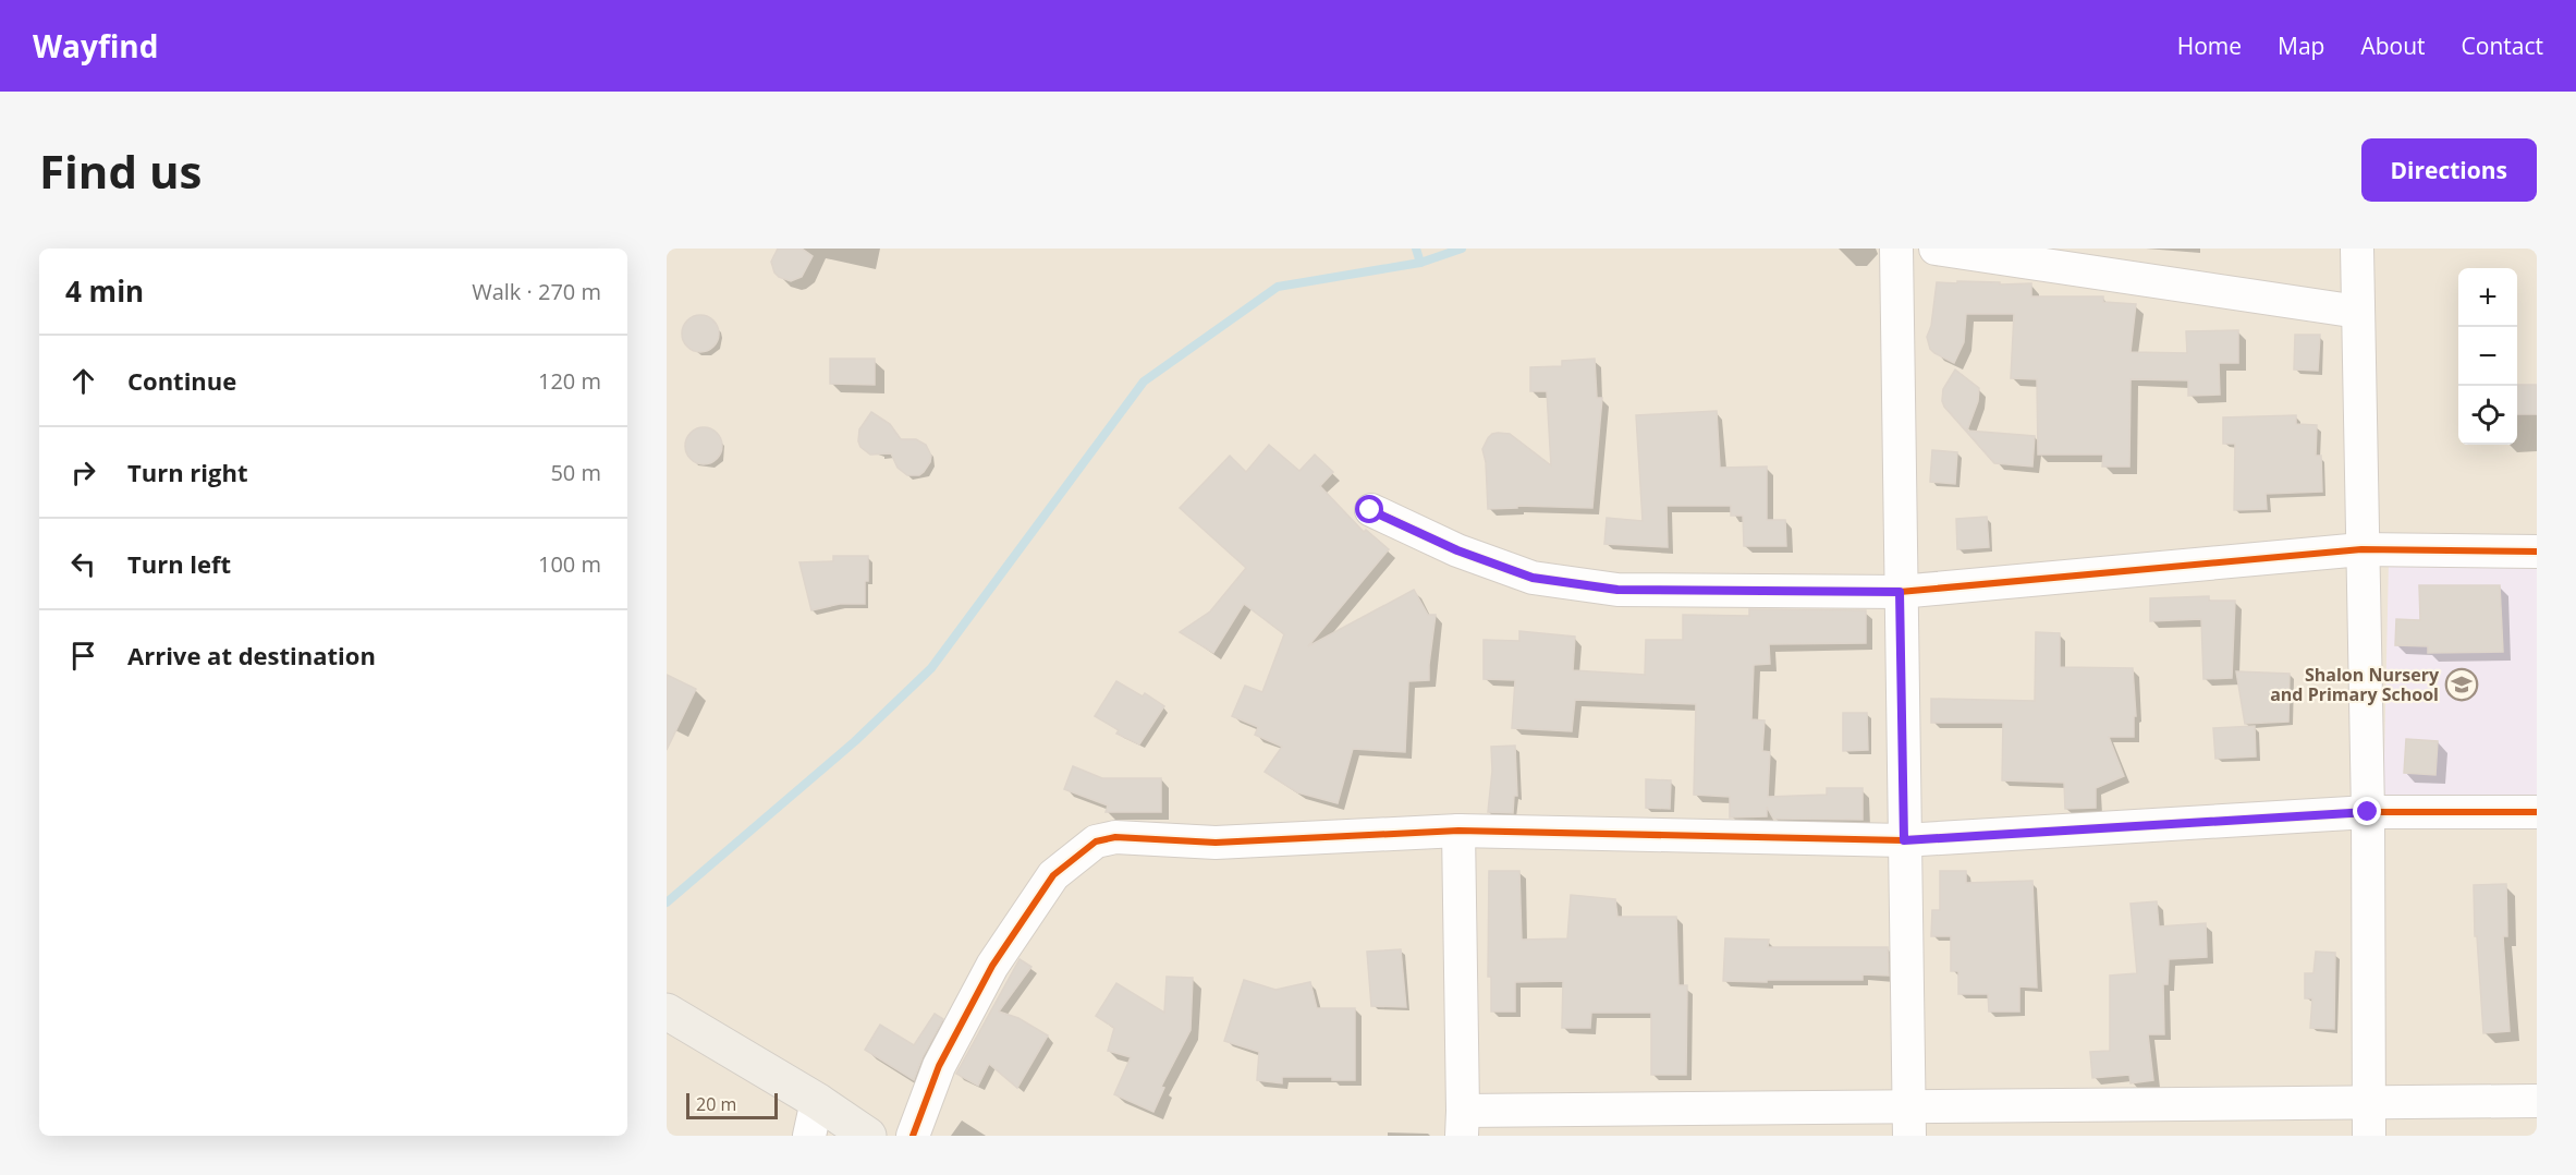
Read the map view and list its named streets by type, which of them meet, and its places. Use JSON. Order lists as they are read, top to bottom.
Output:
{
  "places": {
    "school or university": ["Shalon Nursery and Primary School"]
  },
  "scale_bar": "20 m",
  "page": {
    "header": "Wayfind",
    "nav": [
      "Home",
      "Map",
      "About",
      "Contact"
    ],
    "buttons": "Directions",
    "title": "Find us",
    "heading": ["4 min", "Walk · 270 m"],
    "map_buttons": ["+", "−"],
    "list": [
      ["Continue", "120 m"],
      ["Turn right", "50 m"],
      ["Turn left", "100 m"],
      "Arrive at destination"
    ],
    "scale": "20 m"
  }
}
